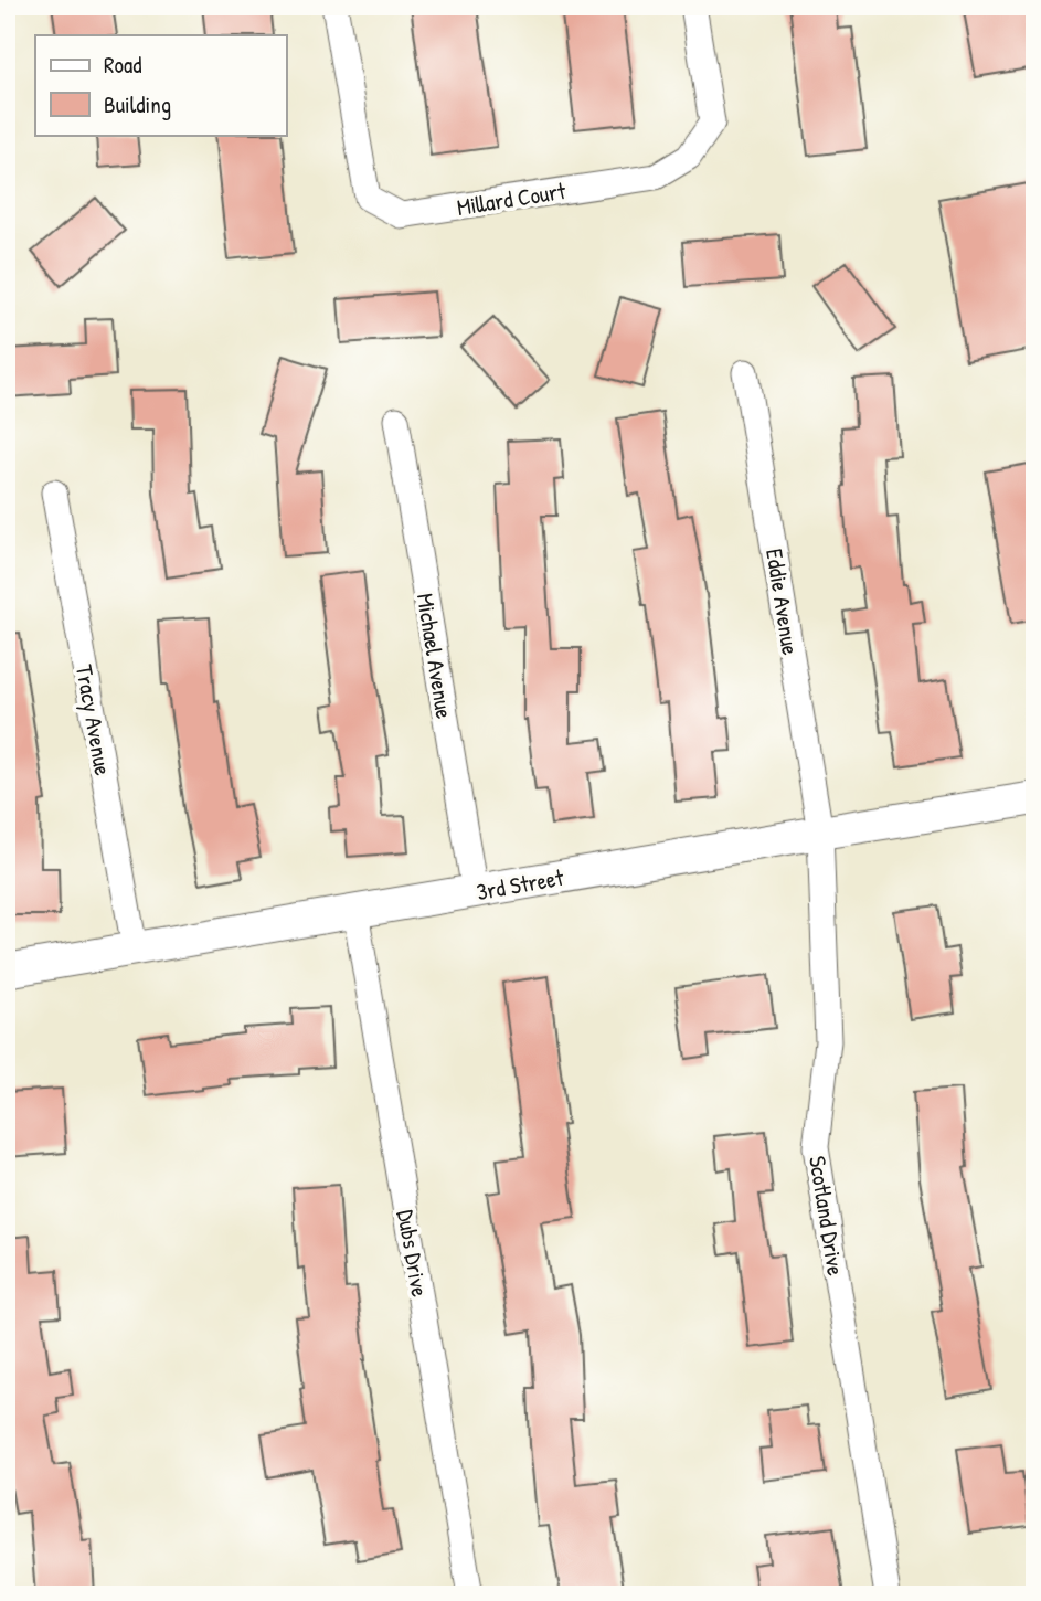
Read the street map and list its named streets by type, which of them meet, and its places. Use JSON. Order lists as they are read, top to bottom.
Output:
{
  "streets": {
    "street": [
      "Millard Court",
      "Eddie Avenue",
      "Michael Avenue",
      "Tracy Avenue",
      "3rd Street",
      "Scotland Drive",
      "Dubs Drive"
    ]
  },
  "crossings": [
    ["Eddie Avenue", "3rd Street"],
    ["Eddie Avenue", "Scotland Drive"],
    ["Michael Avenue", "3rd Street"],
    ["Tracy Avenue", "3rd Street"],
    ["3rd Street", "Scotland Drive"],
    ["3rd Street", "Dubs Drive"]
  ],
  "legend": ["Road", "Building"]
}
